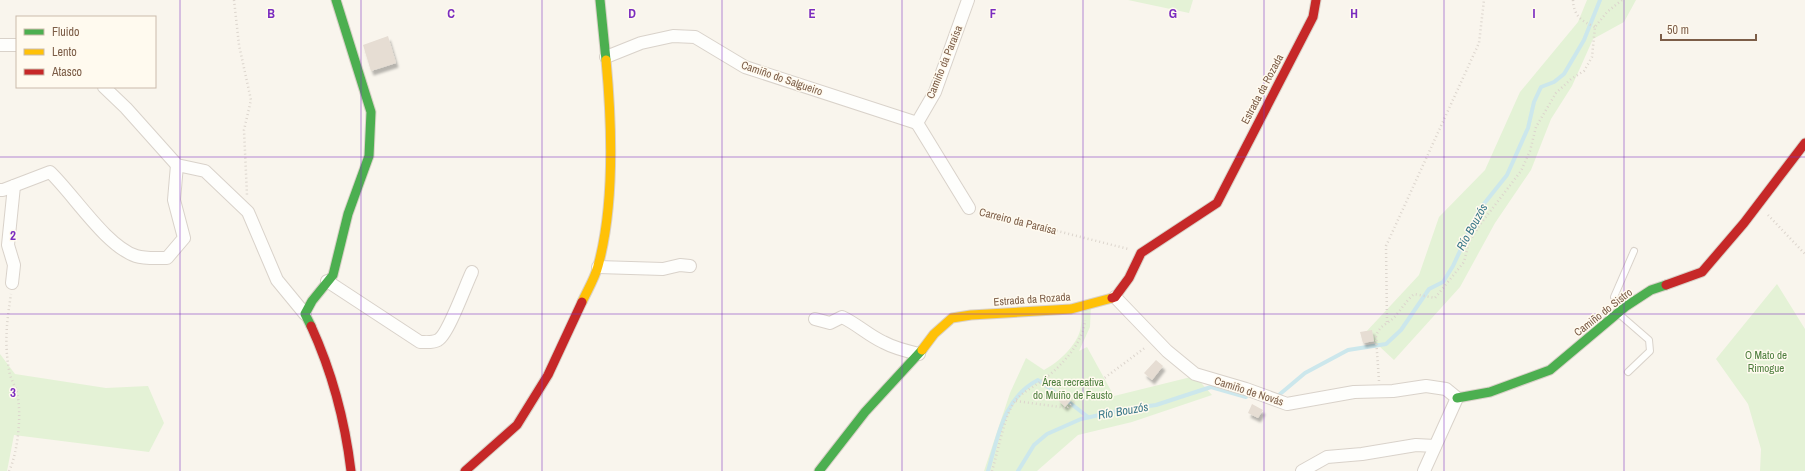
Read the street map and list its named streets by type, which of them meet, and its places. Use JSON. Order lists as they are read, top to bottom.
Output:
{
  "streets": {
    "street": [
      "Camiño da Paraísa",
      "Camiño do Salgueiro",
      "Estrada da Rozada",
      "Carreiro da Paraísa",
      "Camiño do Sistro",
      "Camiño de Novás"
    ]
  },
  "crossings": [
    ["Camiño da Paraísa", "Camiño do Salgueiro"],
    ["Camiño da Paraísa", "Carreiro da Paraísa"],
    ["Camiño do Salgueiro", "Carreiro da Paraísa"],
    ["Estrada da Rozada", "Carreiro da Paraísa"],
    ["Estrada da Rozada", "Camiño de Novás"],
    ["Camiño do Sistro", "Camiño de Novás"]
  ],
  "water": ["Río Bouzós"],
  "parks": ["O Mato de Rimogue", "Área recreativa do Muíño de Fausto"],
  "legend": ["Fluido", "Lento", "Atasco"],
  "scale_bar": "50 m",
  "grid": {
    "columns": [
      "B",
      "C",
      "D",
      "E",
      "F",
      "G",
      "H",
      "I"
    ],
    "rows": ["2", "3"]
  }
}
